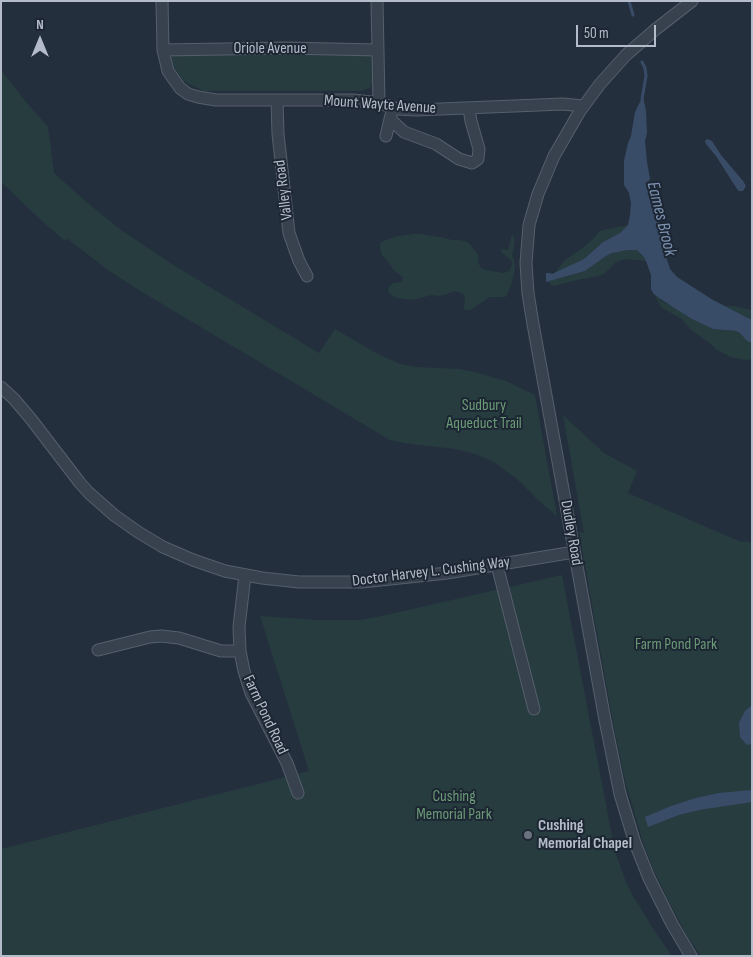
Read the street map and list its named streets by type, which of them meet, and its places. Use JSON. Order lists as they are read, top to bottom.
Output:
{
  "streets": {
    "street": [
      "Oriole Avenue",
      "Mount Wayte Avenue",
      "Valley Road",
      "Dudley Road",
      "Doctor Harvey L. Cushing Way",
      "Farm Pond Road"
    ]
  },
  "crossings": [
    ["Oriole Avenue", "Mount Wayte Avenue"],
    ["Mount Wayte Avenue", "Valley Road"],
    ["Mount Wayte Avenue", "Dudley Road"],
    ["Dudley Road", "Doctor Harvey L. Cushing Way"],
    ["Doctor Harvey L. Cushing Way", "Farm Pond Road"]
  ],
  "water": ["Eames Brook"],
  "parks": ["Sudbury Aqueduct Trail", "Farm Pond Park", "Cushing Memorial Park"],
  "places": ["Cushing Memorial Chapel"],
  "scale_bar": "50 m",
  "north": "top"
}
